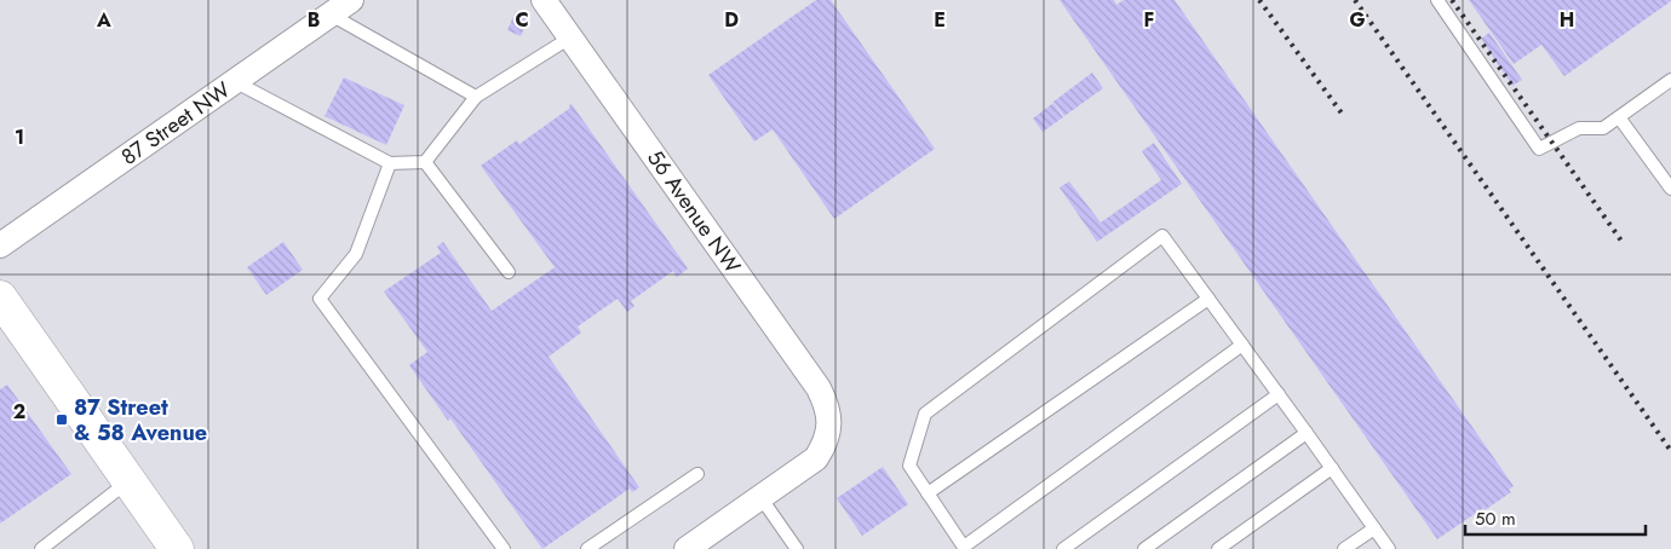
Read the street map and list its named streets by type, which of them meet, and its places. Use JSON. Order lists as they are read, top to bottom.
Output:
{
  "streets": {
    "street": ["87 Street NW", "56 Avenue NW"]
  },
  "places": {
    "transit": ["87 Street & 58 Avenue"]
  },
  "scale_bar": "50 m",
  "grid": {
    "columns": [
      "A",
      "B",
      "C",
      "D",
      "E",
      "F",
      "G",
      "H"
    ],
    "rows": ["1", "2"]
  }
}
